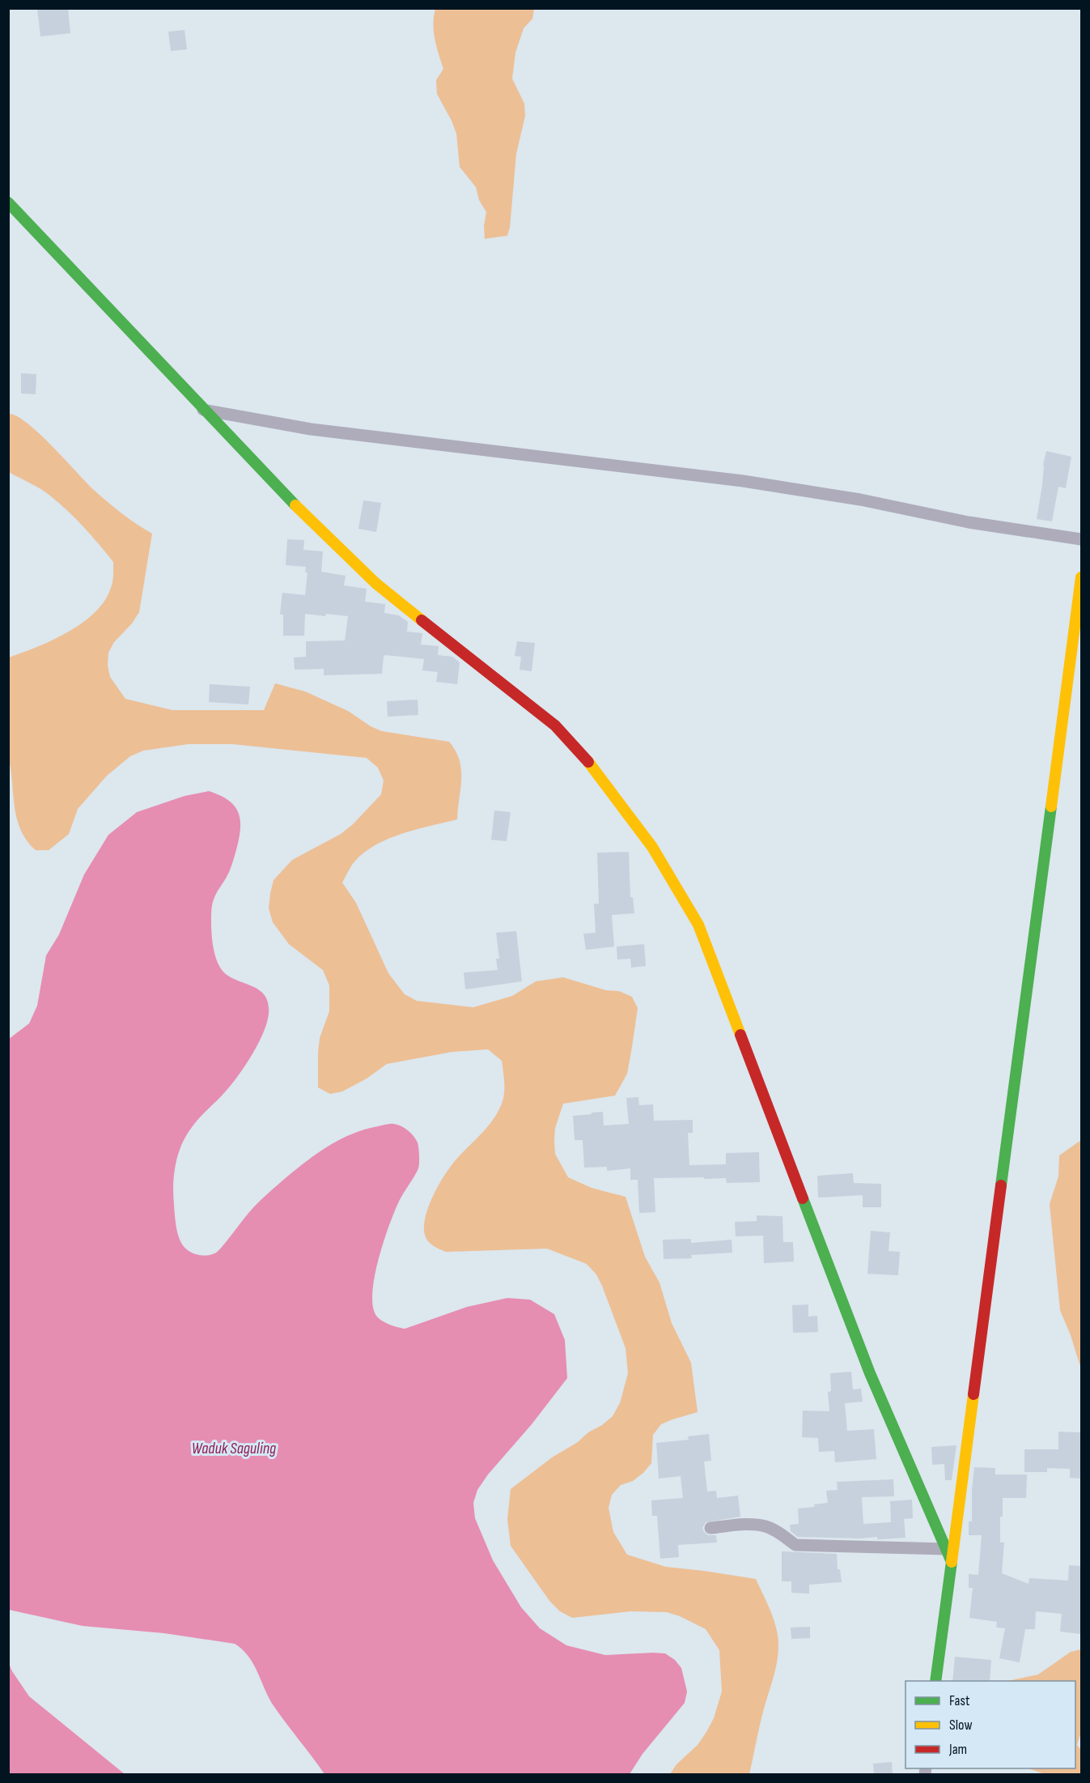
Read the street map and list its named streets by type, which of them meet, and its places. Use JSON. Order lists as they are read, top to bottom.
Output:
{
  "water": ["Waduk Saguling"],
  "legend": ["Fast", "Slow", "Jam"]
}
